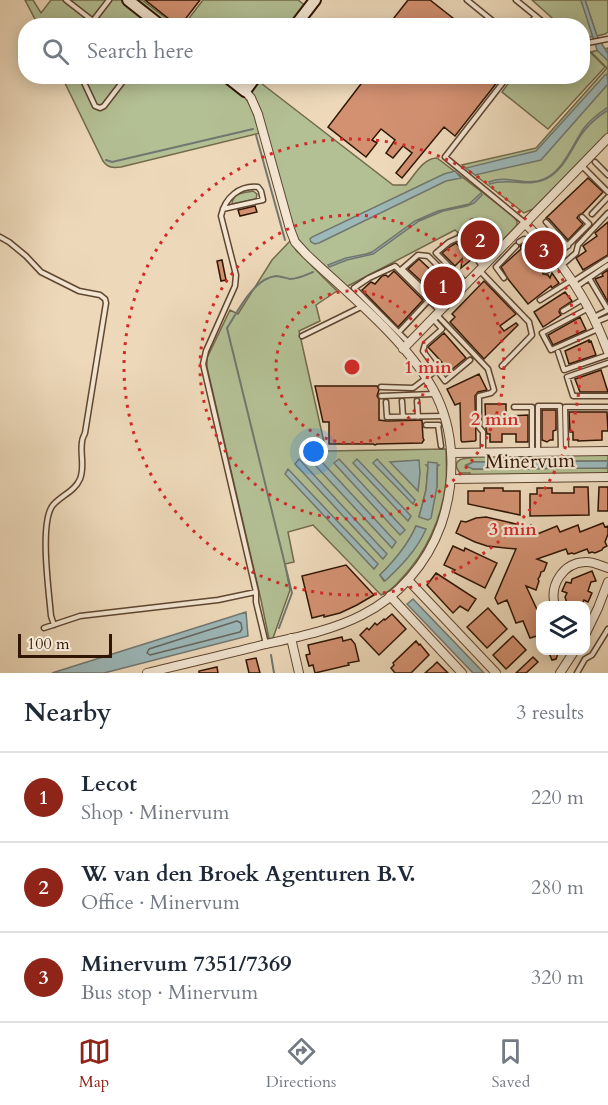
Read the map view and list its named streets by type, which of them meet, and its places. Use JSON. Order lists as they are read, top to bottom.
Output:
{
  "streets": {
    "street": ["Minervum"]
  },
  "scale_bar": "100 m",
  "page": {
    "search": "Search here",
    "pins": ["2", "3", "1"],
    "scale": "100 m",
    "heading": ["Nearby", "3 results"],
    "list": [
      {
        "mark": "1",
        "name": "Lecot",
        "note": "Shop · Minervum",
        "value": "220 m"
      },
      {
        "mark": "2",
        "name": "W. van den Broek Agenturen B.V.",
        "note": "Office · Minervum",
        "value": "280 m"
      },
      {
        "mark": "3",
        "name": "Minervum 7351/7369",
        "note": "Bus stop · Minervum",
        "value": "320 m"
      }
    ],
    "nav": ["Map", "Directions", "Saved"]
  },
  "rings": ["1 min", "2 min", "3 min"]
}
